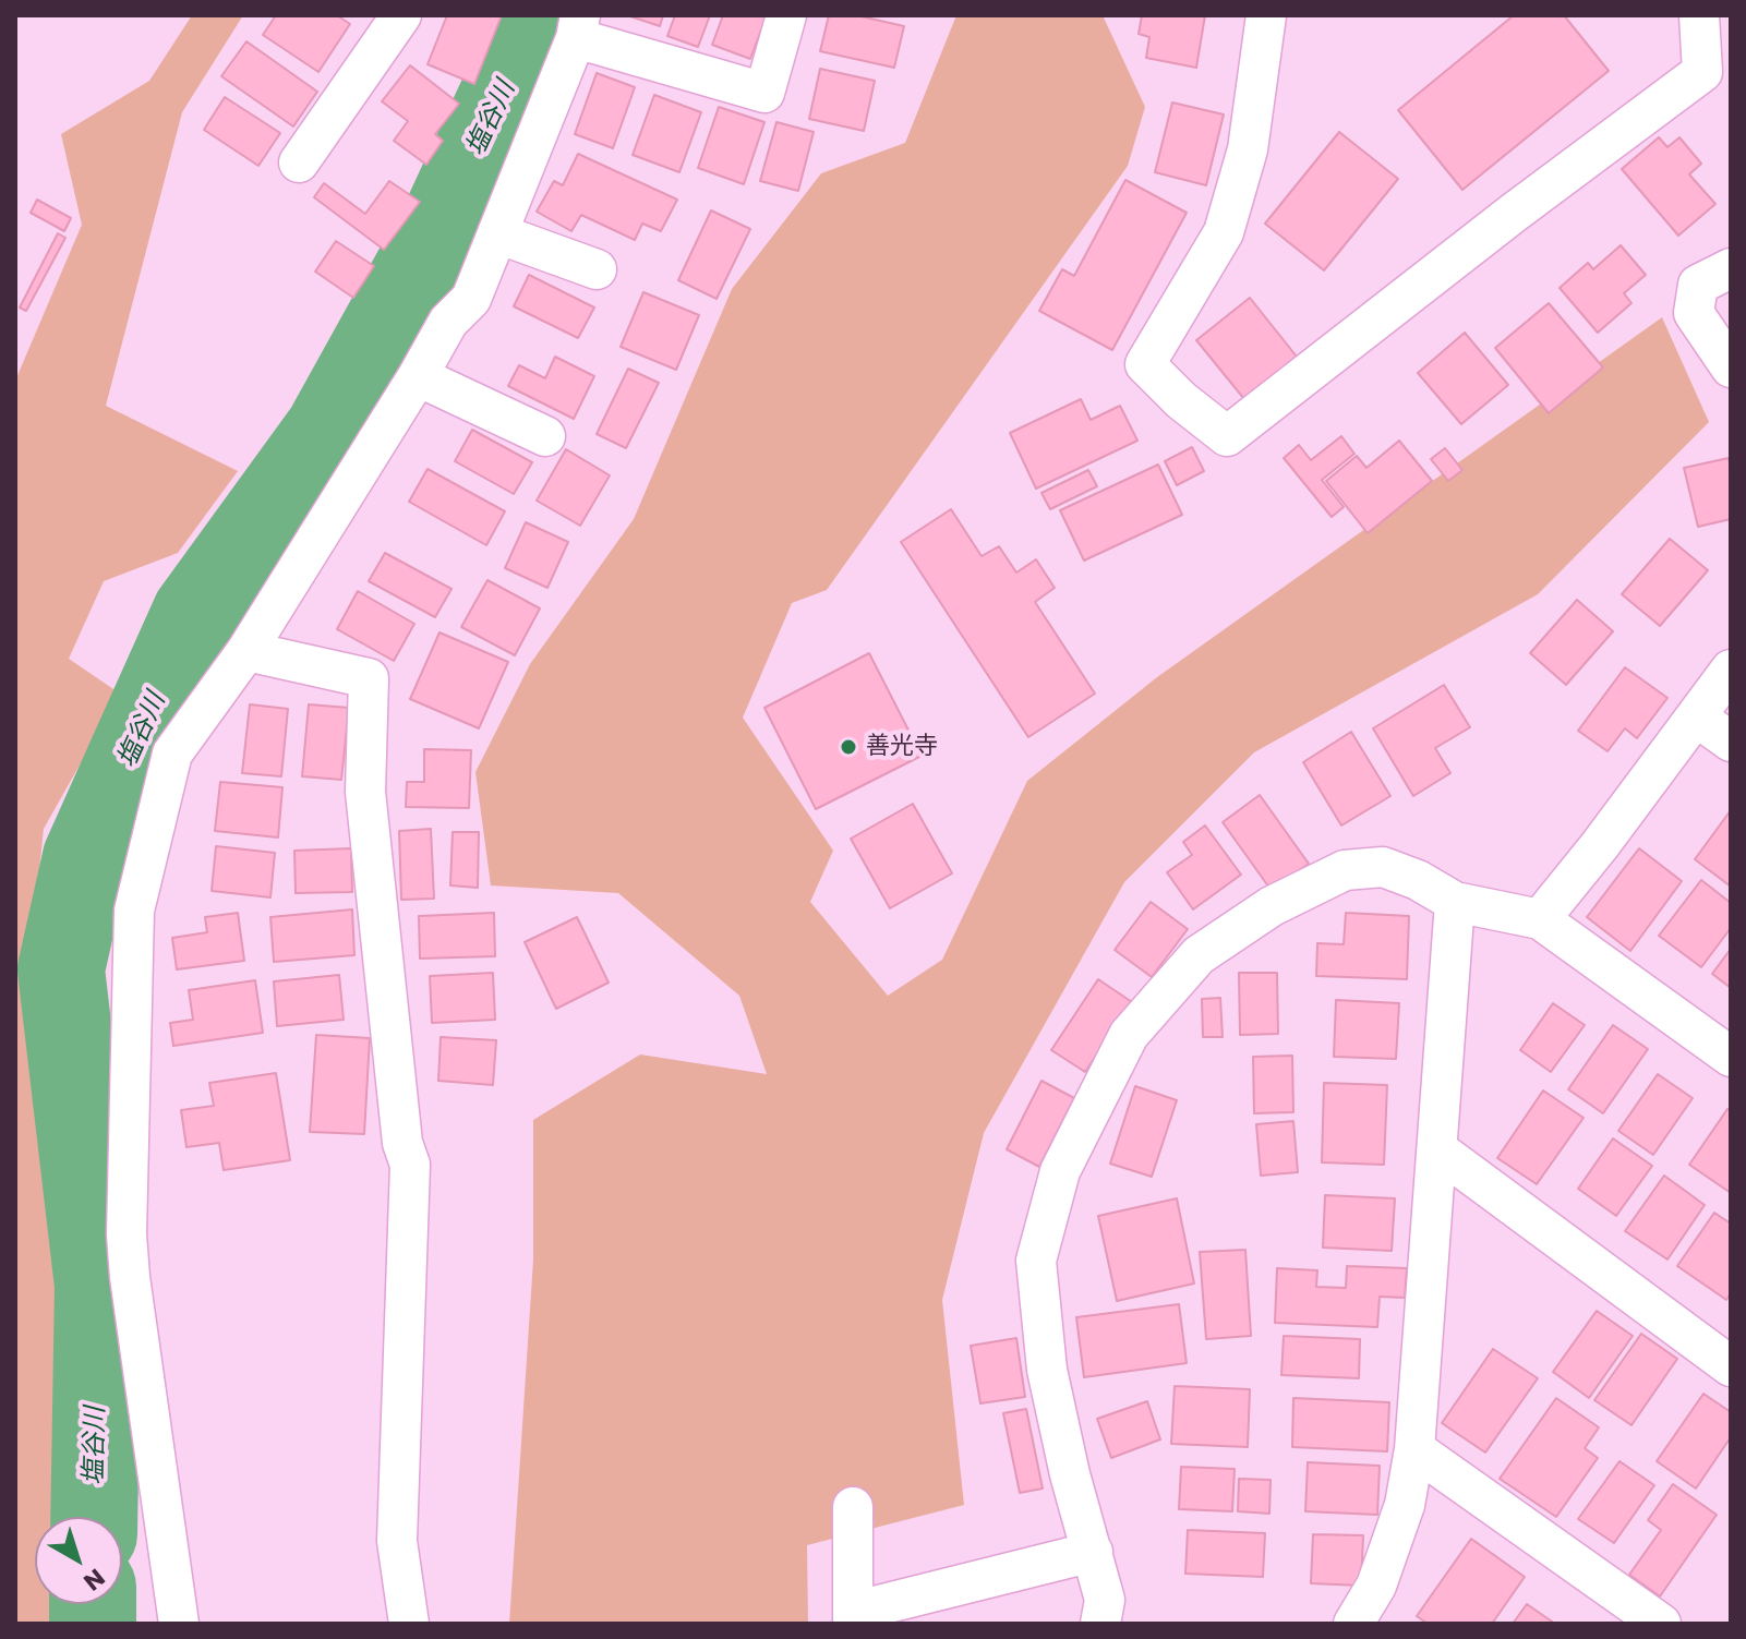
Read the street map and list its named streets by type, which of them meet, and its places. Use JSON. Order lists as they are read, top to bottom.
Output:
{
  "water": ["塩谷川"],
  "places": ["善光寺"],
  "north": "bottom right"
}
